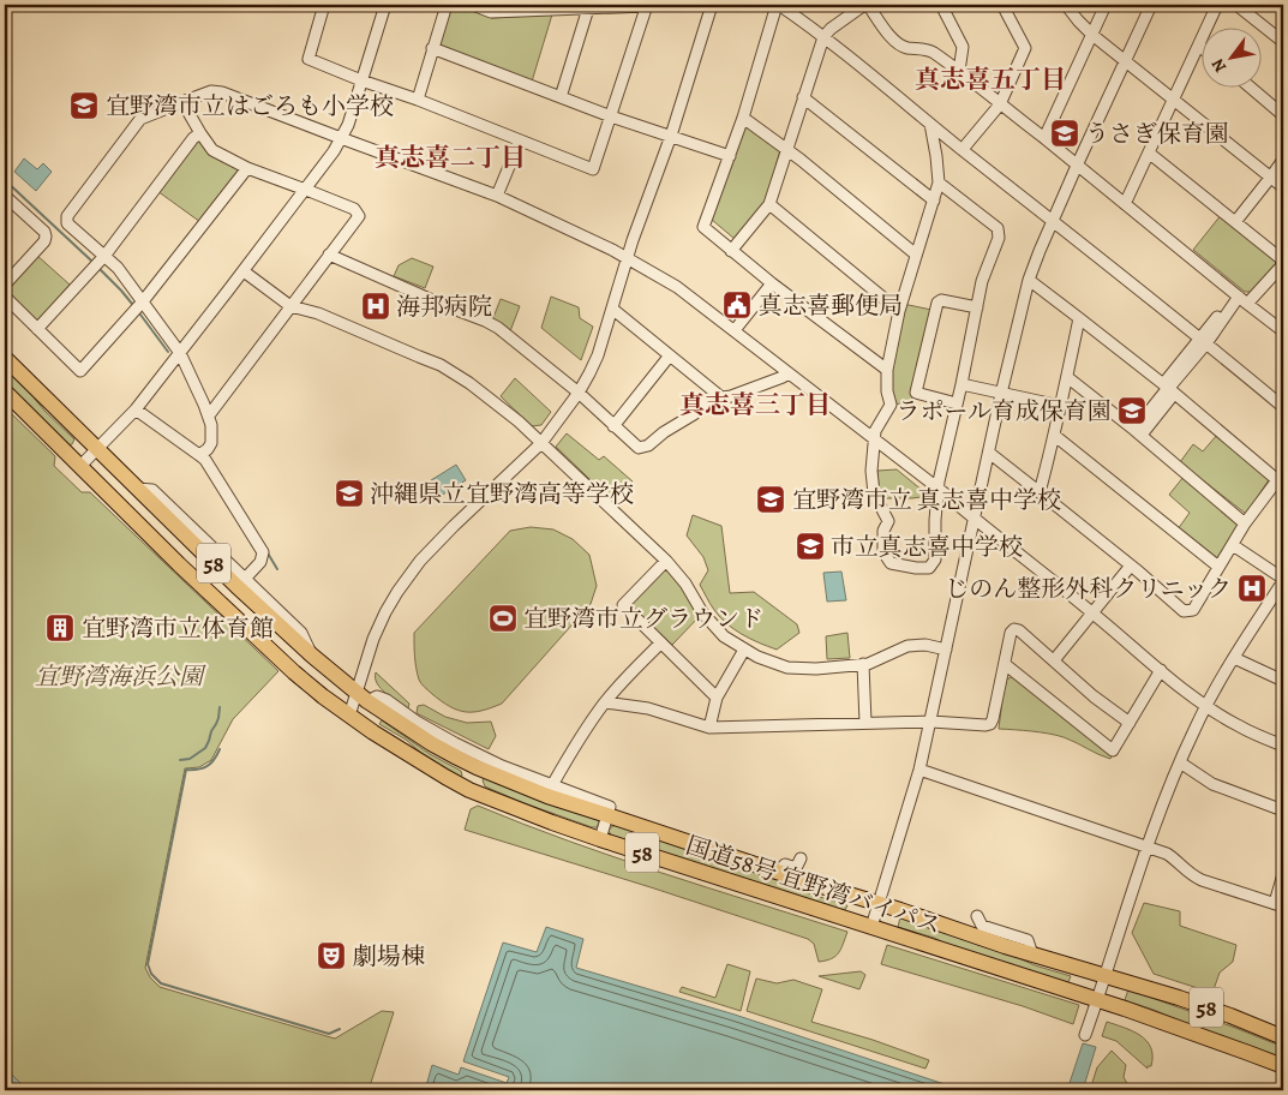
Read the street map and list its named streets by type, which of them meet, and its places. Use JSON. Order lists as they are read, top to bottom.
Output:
{
  "streets": {
    "highway": ["58", "国道58号 宜野湾バイパス"]
  },
  "districts": ["真志喜五丁目", "真志喜二丁目", "真志喜三丁目"],
  "parks": ["宜野湾海浜公園"],
  "places": {
    "school or university": [
      "宜野湾市立はごろも小学校",
      "うさぎ保育園",
      "ラポール育成保育園",
      "沖縄県立宜野湾高等学校",
      "宜野湾市立 真志喜中学校",
      "市立真志喜中学校"
    ],
    "public building": ["真志喜郵便局"],
    "hospital": ["海邦病院", "じのん整形外科クリニック"],
    "sports": ["宜野湾市立グラウンド"],
    "building": ["宜野湾市立体育館"],
    "theatre": ["劇場棟"]
  },
  "north": "bottom left"
}
